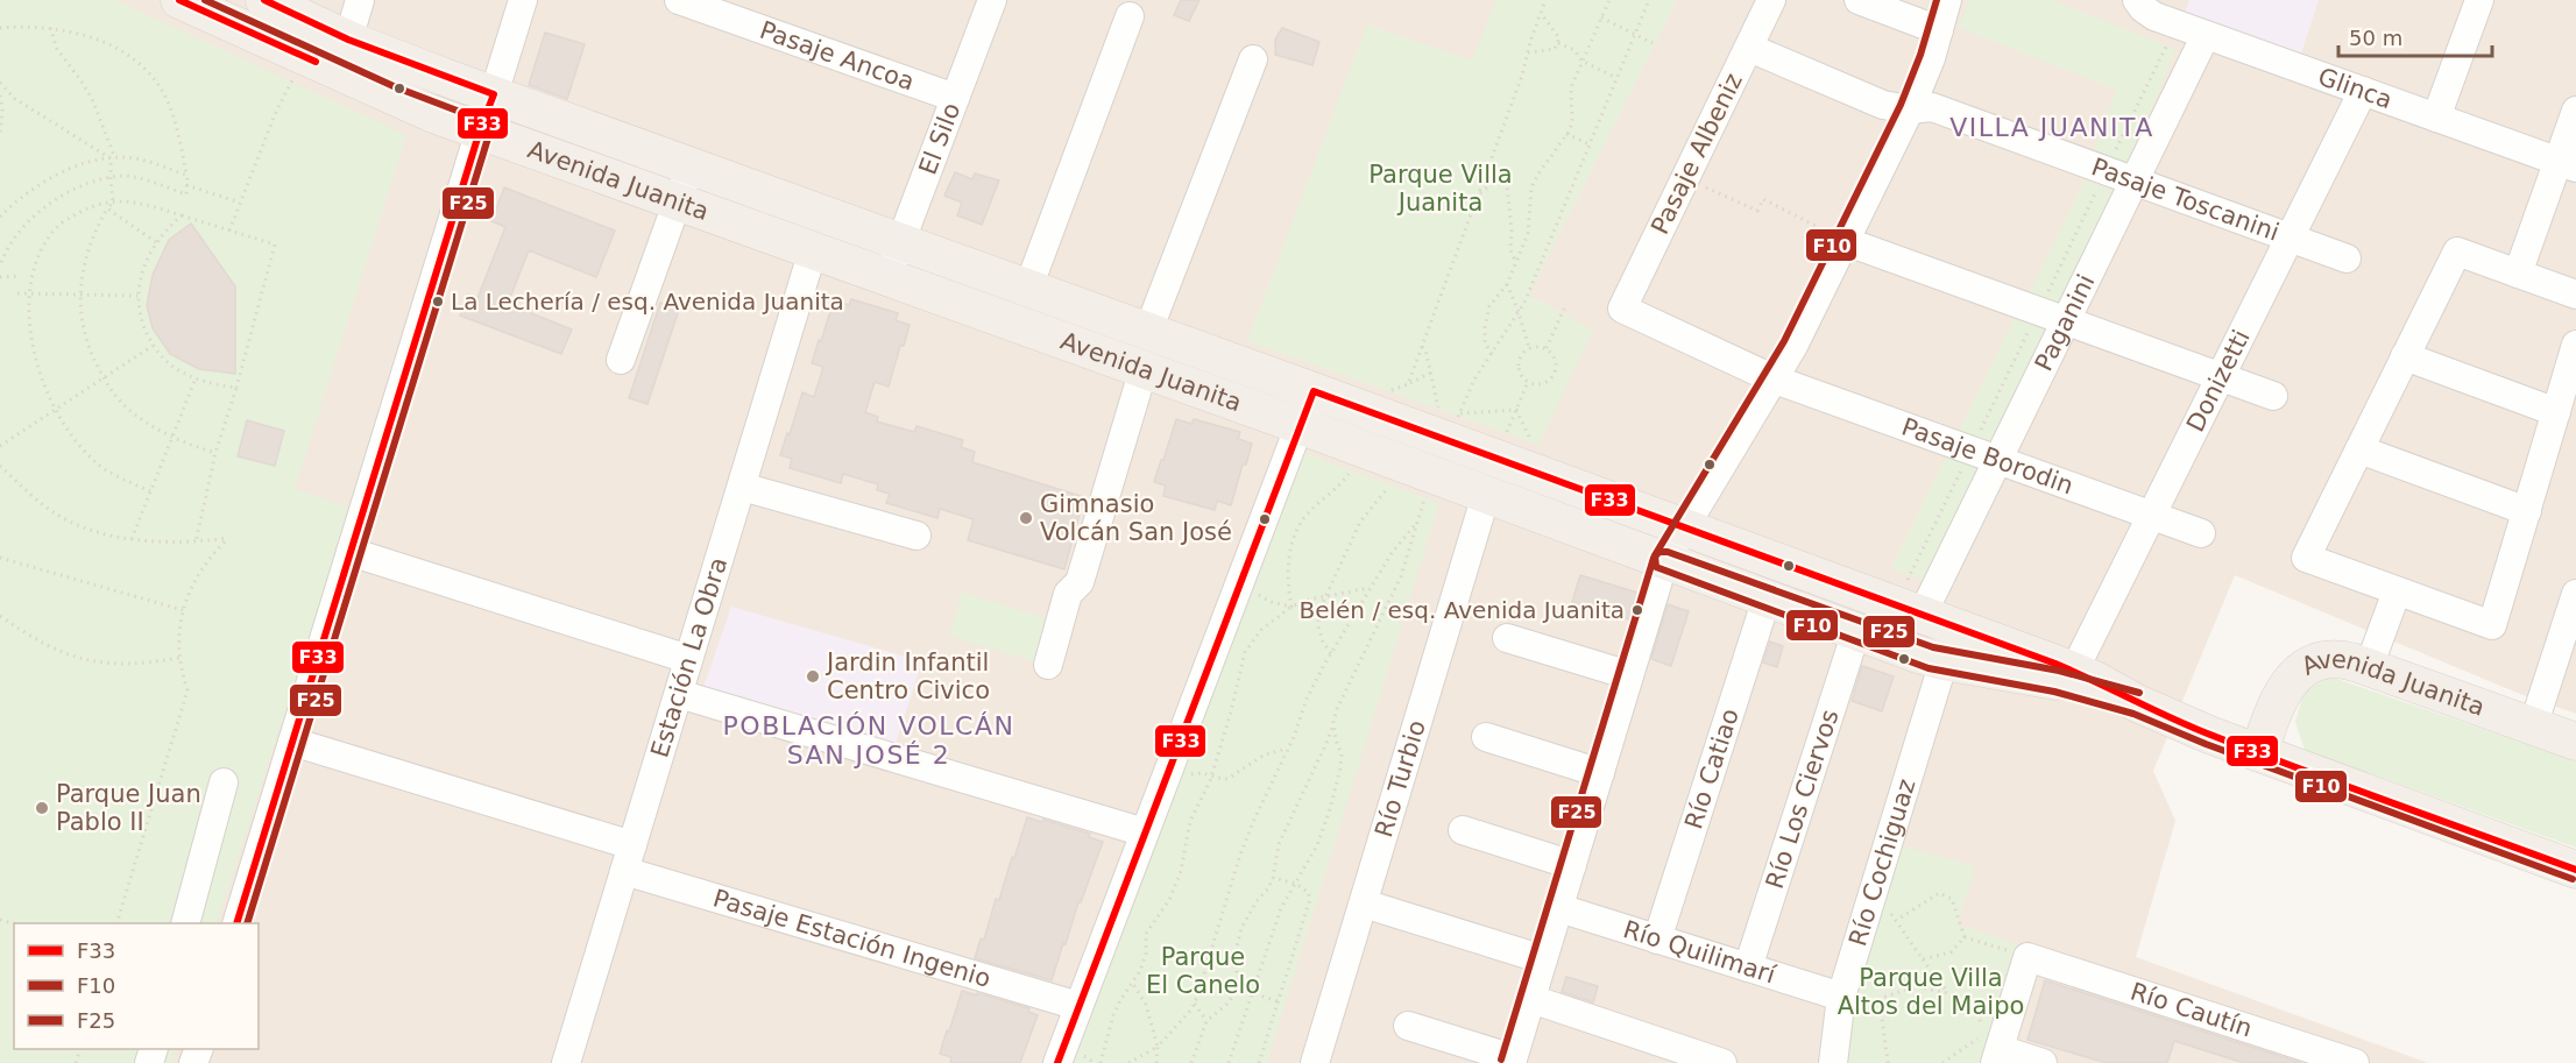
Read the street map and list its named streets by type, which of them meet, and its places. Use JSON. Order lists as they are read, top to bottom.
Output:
{
  "streets": {
    "main road": ["Avenida Juanita"],
    "street": [
      "Pasaje Ancoa",
      "Glinca",
      "El Silo",
      "Pasaje Albeniz",
      "Pasaje Toscanini",
      "Paganini",
      "Donizetti",
      "Pasaje Borodin",
      "Estación La Obra",
      "Río Catiao",
      "Río Turbio",
      "Río Los Ciervos",
      "Río Cochiguaz",
      "Pasaje Estación Ingenio",
      "Río Quilimarí",
      "Río Cautín"
    ]
  },
  "crossings": [
    ["Pasaje Ancoa", "El Silo"],
    ["Glinca", "Paganini"],
    ["Glinca", "Donizetti"],
    ["El Silo", "Avenida Juanita"],
    ["Pasaje Albeniz", "Pasaje Toscanini"],
    ["Pasaje Albeniz", "Pasaje Borodin"],
    ["Avenida Juanita", "Paganini"],
    ["Avenida Juanita", "Donizetti"],
    ["Avenida Juanita", "Estación La Obra"],
    ["Avenida Juanita", "Río Catiao"],
    ["Avenida Juanita", "Río Turbio"],
    ["Avenida Juanita", "Río Los Ciervos"],
    ["Avenida Juanita", "Río Cochiguaz"],
    ["Pasaje Toscanini", "Paganini"],
    ["Pasaje Toscanini", "Donizetti"],
    ["Paganini", "Pasaje Borodin"],
    ["Donizetti", "Pasaje Borodin"],
    ["Estación La Obra", "Pasaje Estación Ingenio"],
    ["Río Catiao", "Río Quilimarí"],
    ["Río Los Ciervos", "Río Quilimarí"],
    ["Río Cochiguaz", "Río Quilimarí"]
  ],
  "districts": ["VILLA JUANITA", "POBLACIÓN VOLCÁN SAN JOSÉ 2"],
  "parks": ["Parque Villa Juanita", "Parque El Canelo", "Parque Villa Altos del Maipo"],
  "places": [
    "La Lechería / esq. Avenida Juanita",
    "Gimnasio Volcán San José",
    "Belén / esq. Avenida Juanita",
    "Jardin Infantil Centro Civico",
    "Parque Juan Pablo II"
  ],
  "lines": ["transit line F33", "transit line F10", "transit line F25"],
  "legend": ["F33", "F10", "F25"],
  "scale_bar": "50 m"
}
